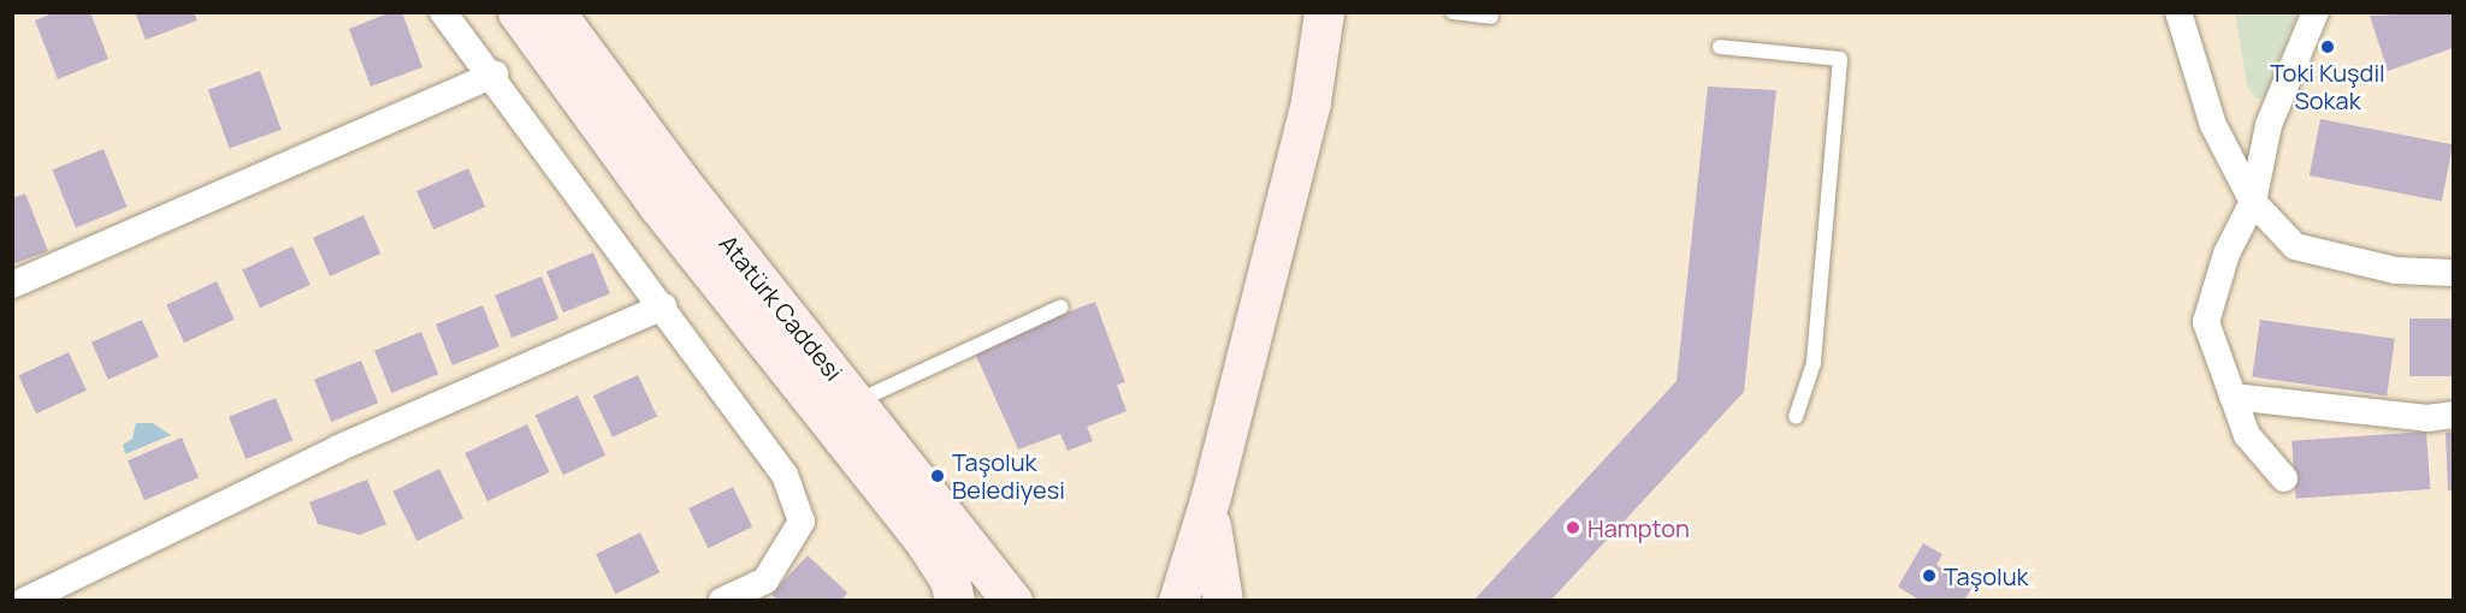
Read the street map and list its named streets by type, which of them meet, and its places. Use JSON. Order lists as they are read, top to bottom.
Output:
{
  "streets": {
    "main road": ["Atatürk Caddesi"]
  },
  "places": [
    "Toki Kuşdil Sokak",
    "Taşoluk Belediyesi",
    "Hampton",
    "Taşoluk"
  ]
}
